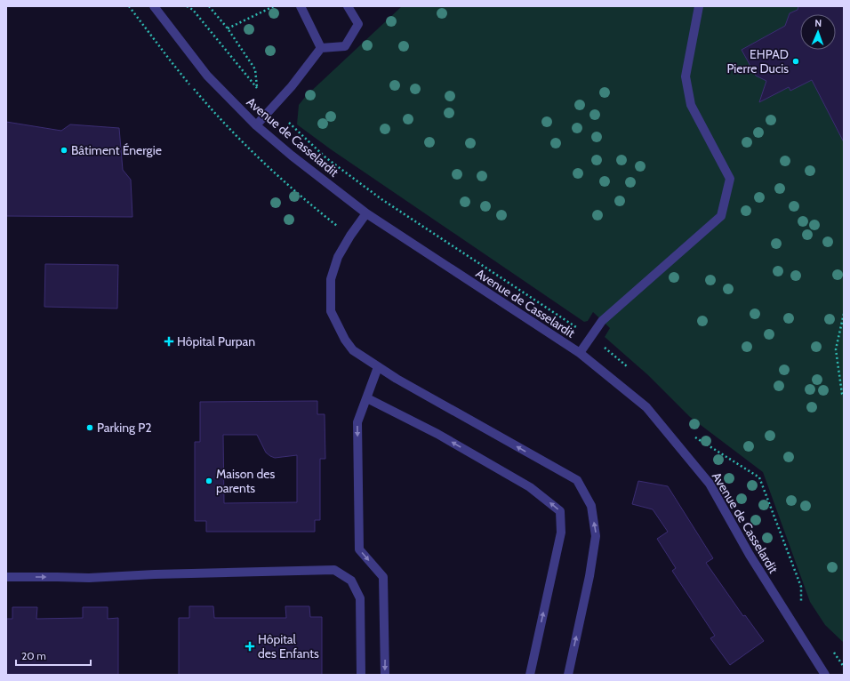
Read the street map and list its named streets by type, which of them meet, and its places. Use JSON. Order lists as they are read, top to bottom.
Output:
{
  "streets": {
    "street": ["Avenue de Casselardit"]
  },
  "places": {
    "other": [
      "EHPAD Pierre Ducis",
      "Bâtiment Énergie",
      "Parking P2",
      "Maison des parents"
    ],
    "health": ["Hôpital Purpan", "Hôpital des Enfants"]
  },
  "scale_bar": "20 m",
  "north": "top"
}
